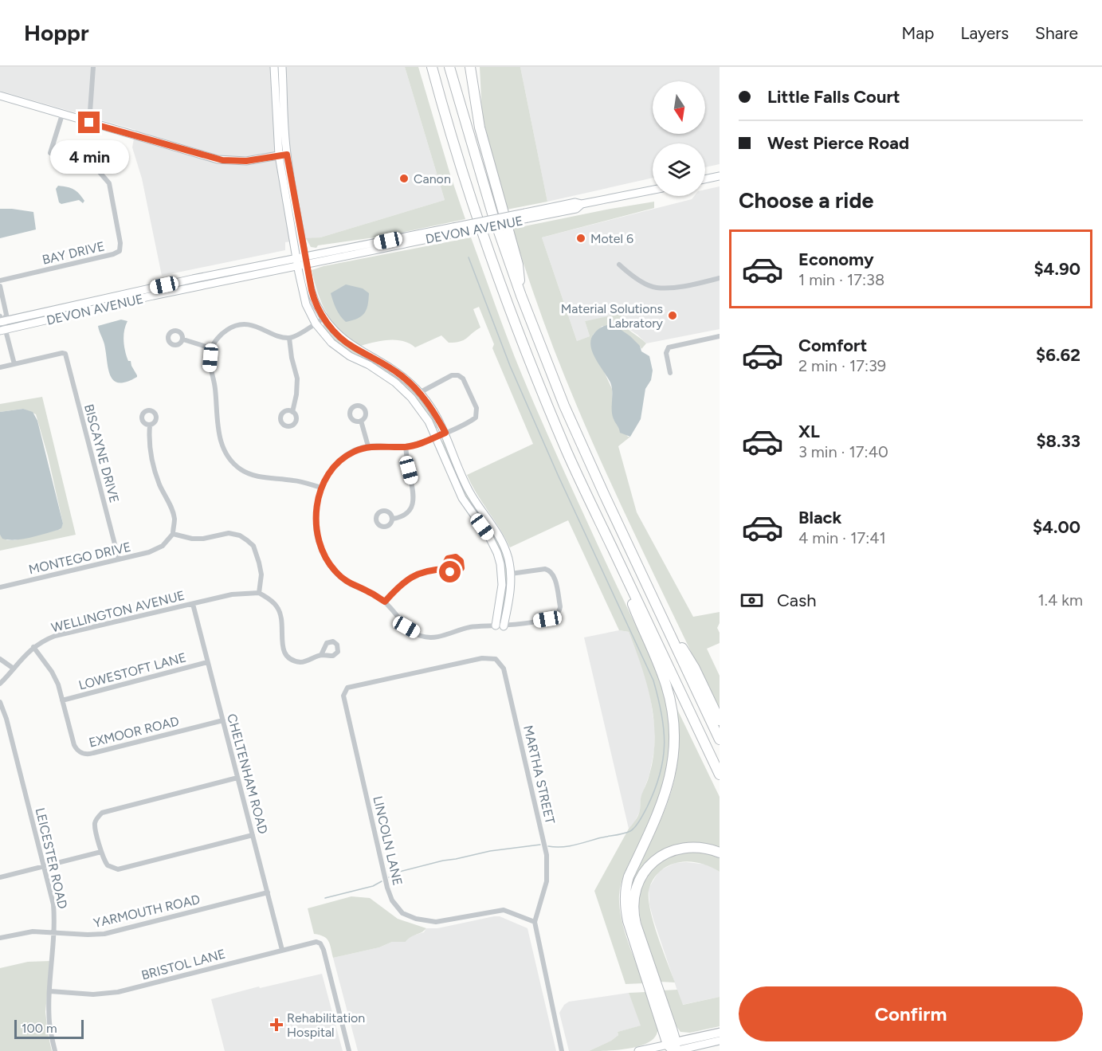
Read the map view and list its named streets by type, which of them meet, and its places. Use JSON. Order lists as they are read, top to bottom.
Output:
{
  "streets": {
    "street": [
      "DEVON AVENUE",
      "BAY DRIVE",
      "BISCAYNE DRIVE",
      "MONTEGO DRIVE",
      "WELLINGTON AVENUE",
      "LOWESTOFT LANE",
      "EXMOOR ROAD",
      "CHELTENHAM ROAD",
      "MARTHA STREET",
      "LINCOLN LANE",
      "LEICESTER ROAD",
      "YARMOUTH ROAD",
      "BRISTOL LANE"
    ]
  },
  "crossings": [
    ["BISCAYNE DRIVE", "MONTEGO DRIVE"],
    ["WELLINGTON AVENUE", "EXMOOR ROAD"],
    ["WELLINGTON AVENUE", "CHELTENHAM ROAD"],
    ["LOWESTOFT LANE", "EXMOOR ROAD"],
    ["LOWESTOFT LANE", "CHELTENHAM ROAD"],
    ["EXMOOR ROAD", "CHELTENHAM ROAD"],
    ["CHELTENHAM ROAD", "YARMOUTH ROAD"],
    ["CHELTENHAM ROAD", "BRISTOL LANE"],
    ["MARTHA STREET", "LINCOLN LANE"],
    ["LEICESTER ROAD", "YARMOUTH ROAD"],
    ["LEICESTER ROAD", "BRISTOL LANE"]
  ],
  "places": {
    "other": ["Canon", "Motel 6", "Material Solutions Labratory"],
    "health": ["Rehabilitation Hospital"]
  },
  "scale_bar": "100 m",
  "north": "bottom",
  "page": {
    "header": "Hoppr",
    "nav": ["Map", "Layers", "Share"],
    "banner": ["Little Falls Court", "West Pierce Road"],
    "bubble": "4 min",
    "heading": "Choose a ride",
    "list": [
      {
        "name": "Economy",
        "note": "1 min · 17:38",
        "value": "$4.90"
      },
      {
        "name": "Comfort",
        "note": "2 min · 17:39",
        "value": "$6.62"
      },
      {
        "name": "XL",
        "note": "3 min · 17:40",
        "value": "$8.33"
      },
      {
        "name": "Black",
        "note": "4 min · 17:41",
        "value": "$4.00"
      }
    ],
    "pay": ["Cash", "1.4 km"],
    "buttons": "Confirm",
    "scale": "100 m"
  }
}
